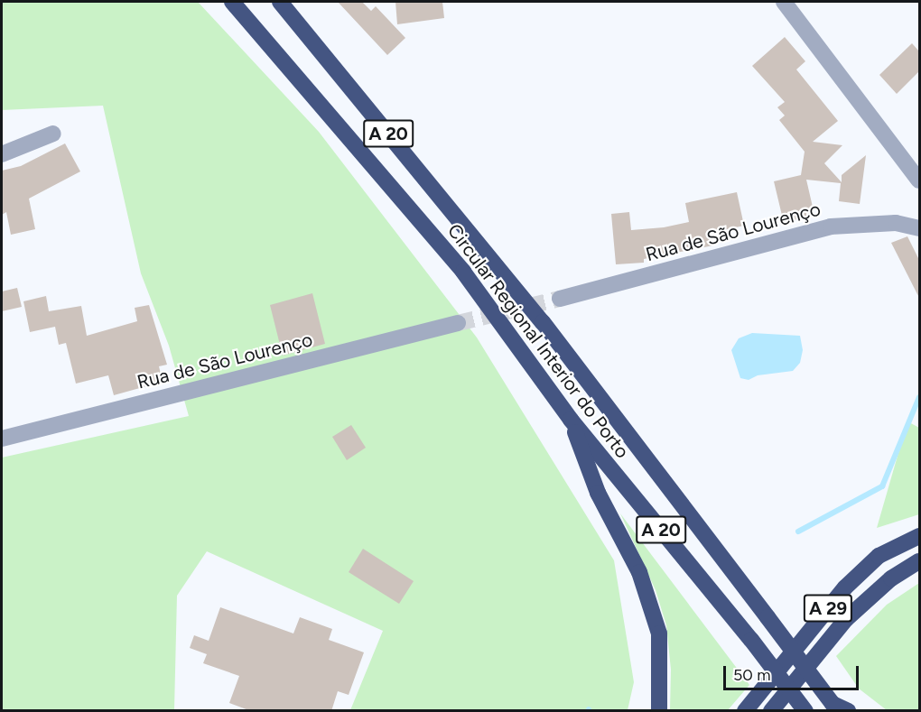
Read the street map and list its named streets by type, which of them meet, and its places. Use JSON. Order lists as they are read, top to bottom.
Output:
{
  "streets": {
    "highway": ["A 20", "Circular Regional Interior do Porto", "A 29"],
    "street": ["Rua de São Lourenço"]
  },
  "scale_bar": "50 m"
}
